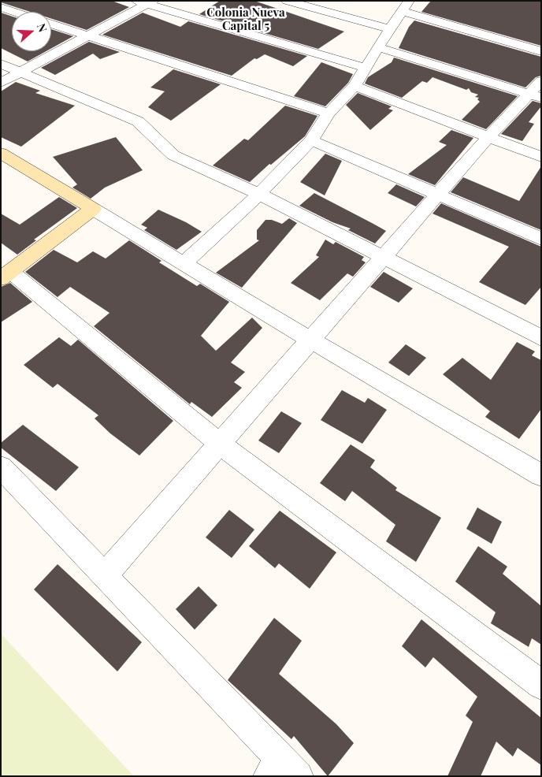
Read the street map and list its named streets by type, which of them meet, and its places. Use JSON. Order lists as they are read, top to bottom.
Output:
{
  "districts": ["Colonia Nueva Capital 5"],
  "north": "right"
}
